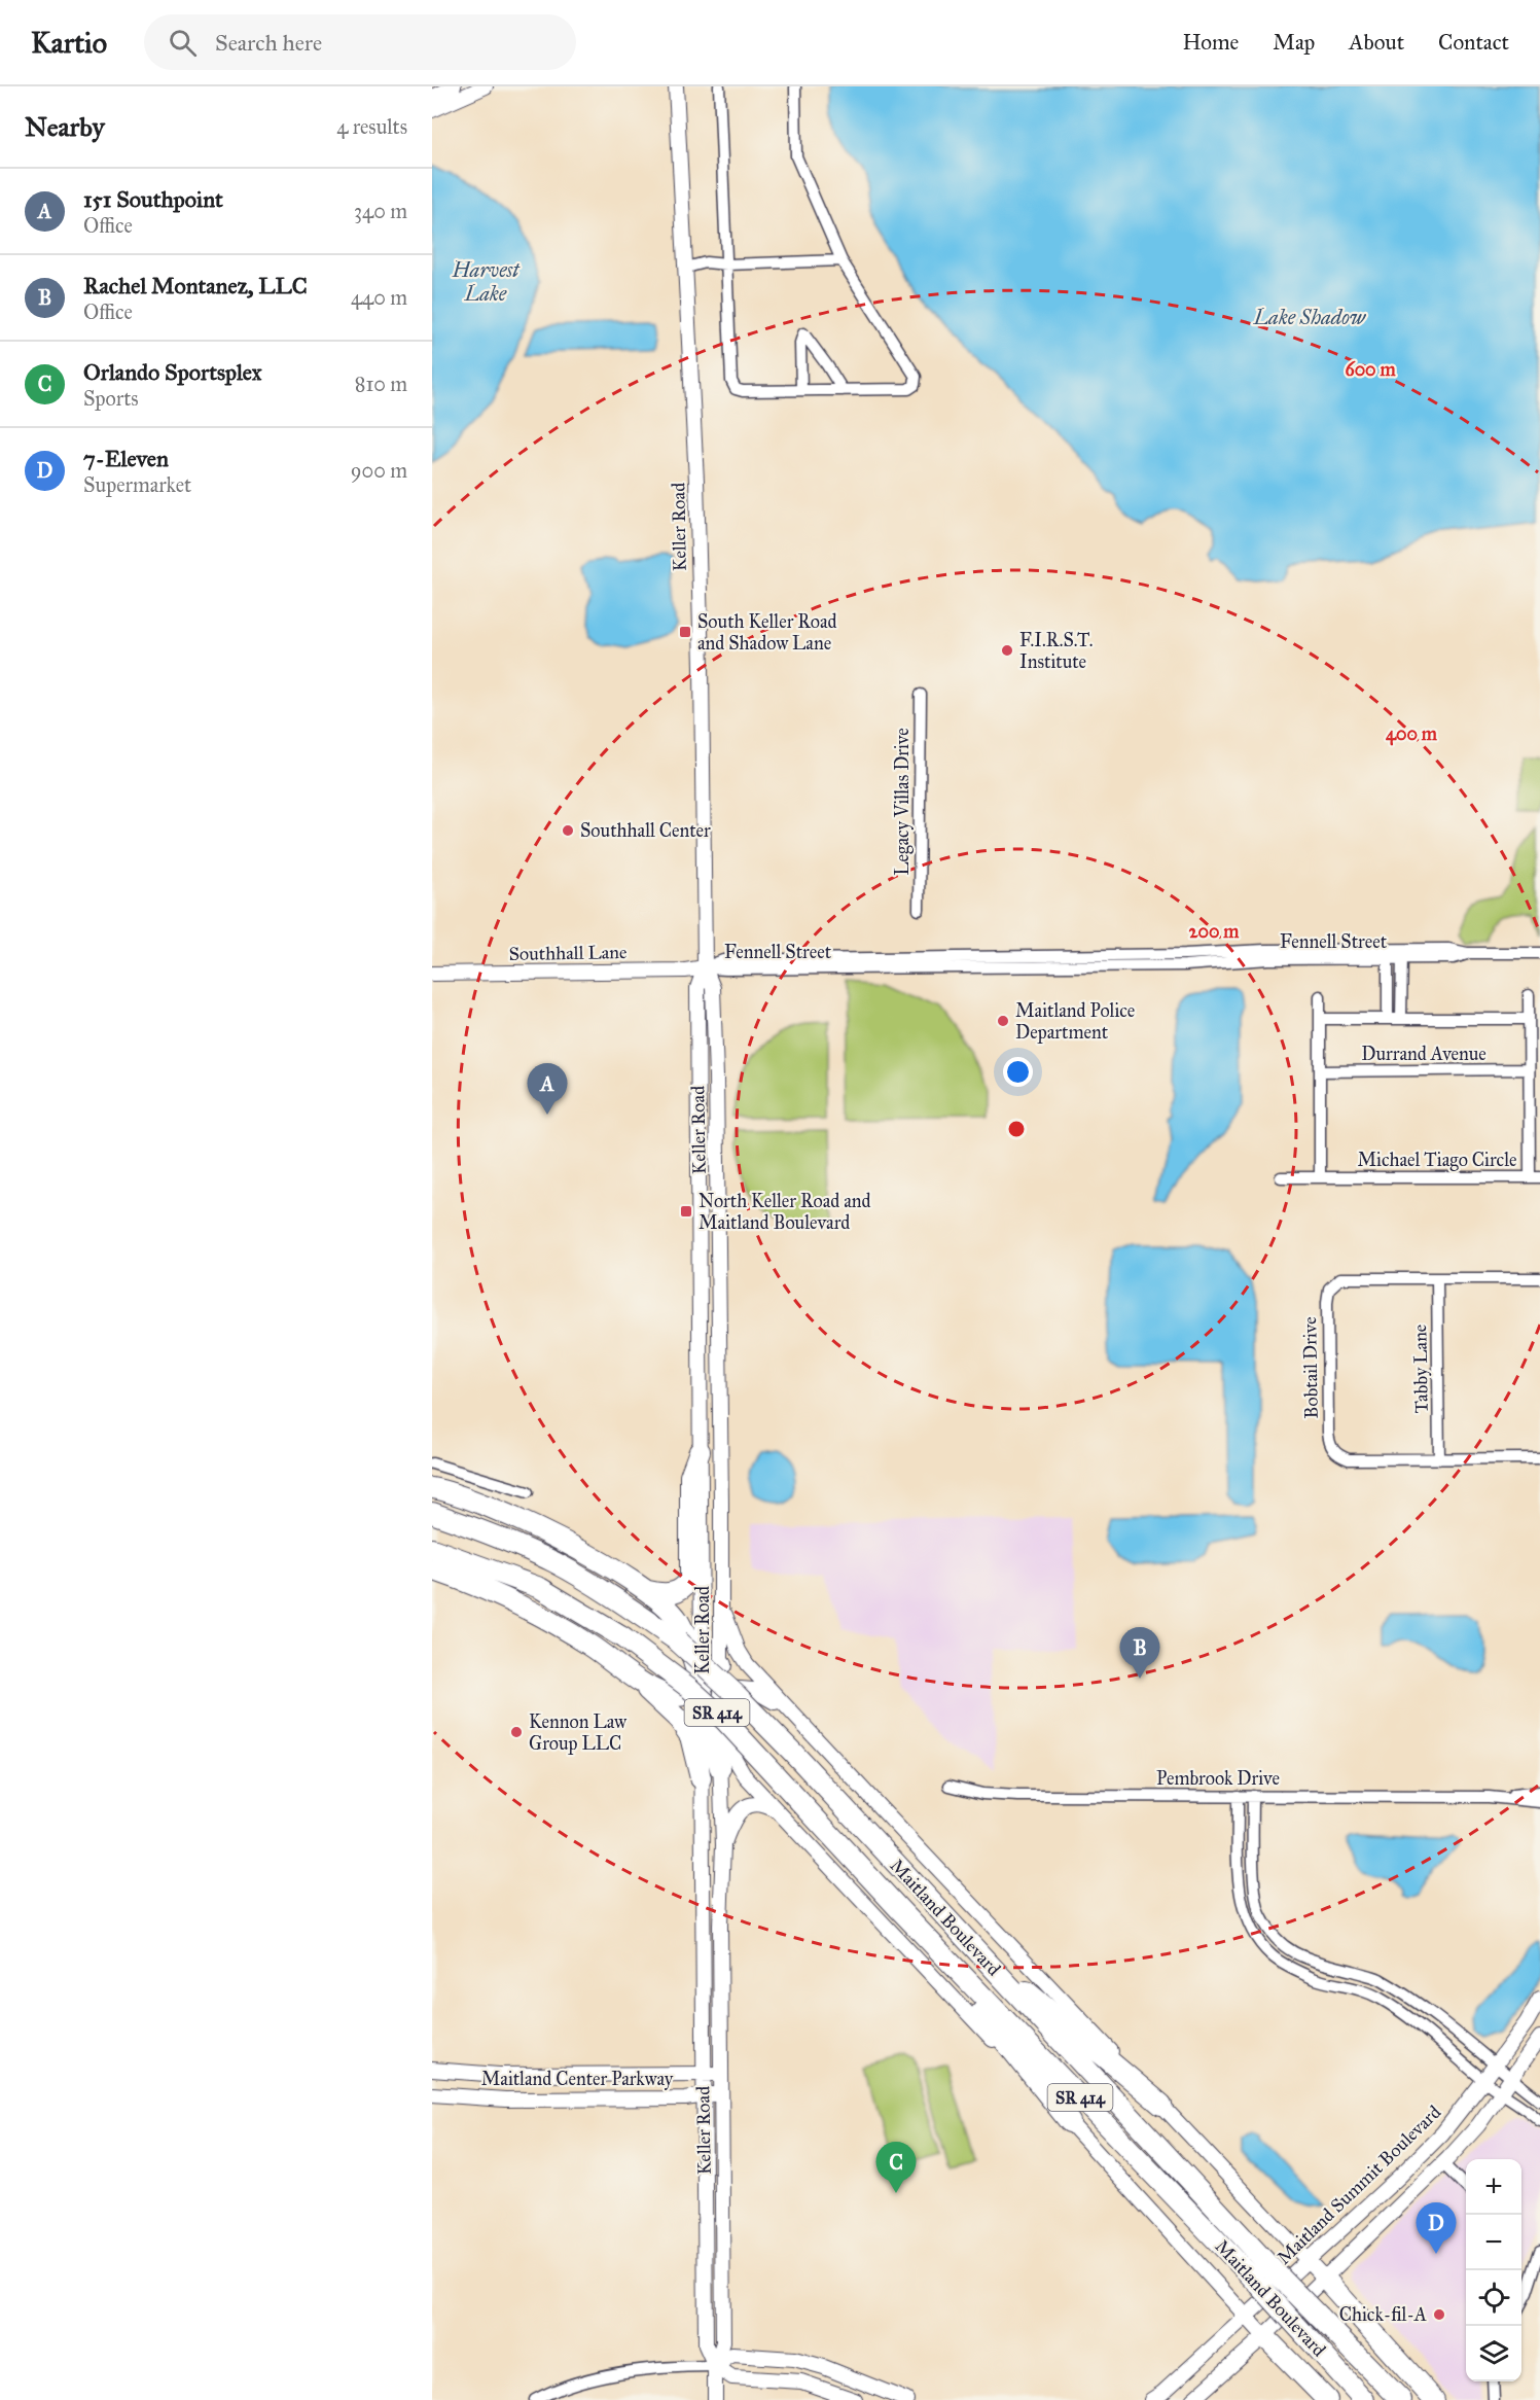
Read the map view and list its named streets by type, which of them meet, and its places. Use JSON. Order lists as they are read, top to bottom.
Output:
{
  "streets": {
    "highway": ["SR 414", "Maitland Boulevard"],
    "street": [
      "Keller Road",
      "Legacy Villas Drive",
      "Fennell Street",
      "Southhall Lane",
      "Durrand Avenue",
      "Michael Tiago Circle",
      "Bobtail Drive",
      "Tabby Lane",
      "Pembrook Drive",
      "Maitland Center Parkway",
      "Maitland Summit Boulevard"
    ]
  },
  "crossings": [
    ["Keller Road", "Fennell Street"],
    ["Keller Road", "Southhall Lane"],
    ["Keller Road", "Maitland Center Parkway"],
    ["Fennell Street", "Southhall Lane"],
    ["Durrand Avenue", "Michael Tiago Circle"],
    ["Bobtail Drive", "Tabby Lane"]
  ],
  "water": ["Harvest Lake", "Lake Shadow"],
  "places": {
    "transit": ["South Keller Road and Shadow Lane", "North Keller Road and Maitland Boulevard"],
    "other": [
      "F.I.R.S.T. Institute",
      "Southhall Center",
      "Maitland Police Department",
      "Kennon Law Group LLC",
      "Chick-fil-A"
    ]
  },
  "page": {
    "header": "Kartio",
    "search": "Search here",
    "nav": [
      "Home",
      "Map",
      "About",
      "Contact"
    ],
    "heading": ["Nearby", "4 results"],
    "list": [
      {
        "mark": "A",
        "name": "151 Southpoint",
        "note": "Office",
        "value": "340 m"
      },
      {
        "mark": "B",
        "name": "Rachel Montanez, LLC",
        "note": "Office",
        "value": "440 m"
      },
      {
        "mark": "C",
        "name": "Orlando Sportsplex",
        "note": "Sports",
        "value": "810 m"
      },
      {
        "mark": "D",
        "name": "7-Eleven",
        "note": "Supermarket",
        "value": "900 m"
      }
    ],
    "pins": [
      "A",
      "B",
      "C",
      "D"
    ],
    "map_buttons": ["+", "−"]
  },
  "rings": ["600 m", "400 m", "200 m"]
}
